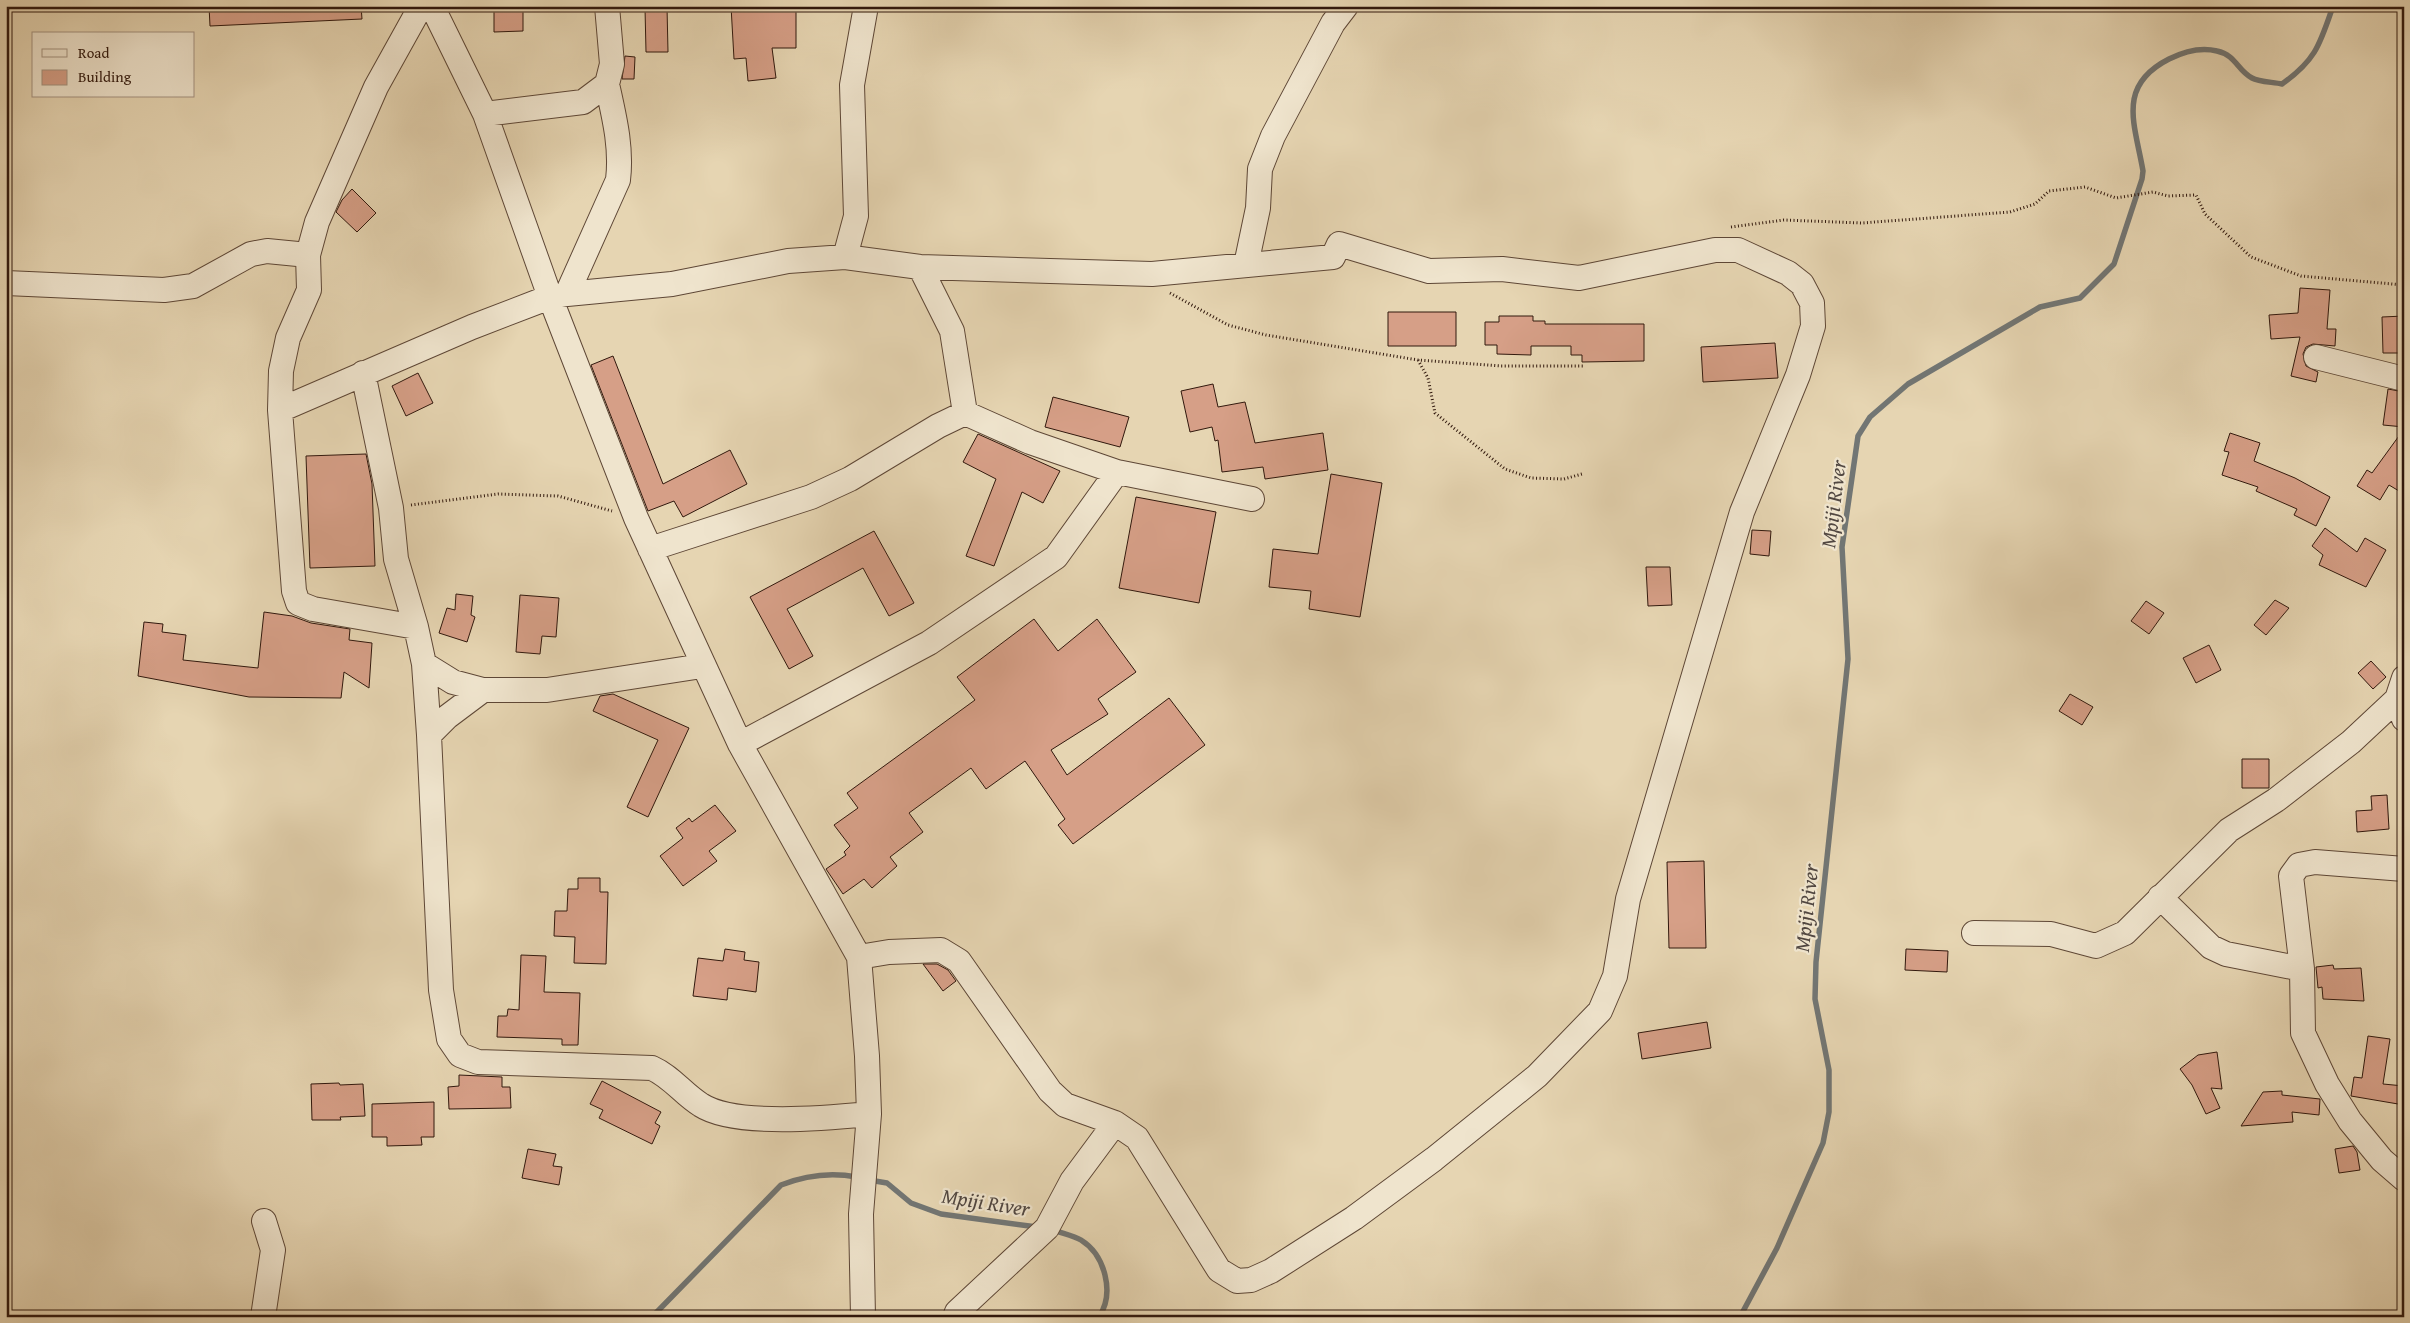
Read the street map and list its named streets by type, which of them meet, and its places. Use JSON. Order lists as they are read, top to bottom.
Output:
{
  "water": ["Mpiji River"],
  "legend": ["Road", "Building"]
}
